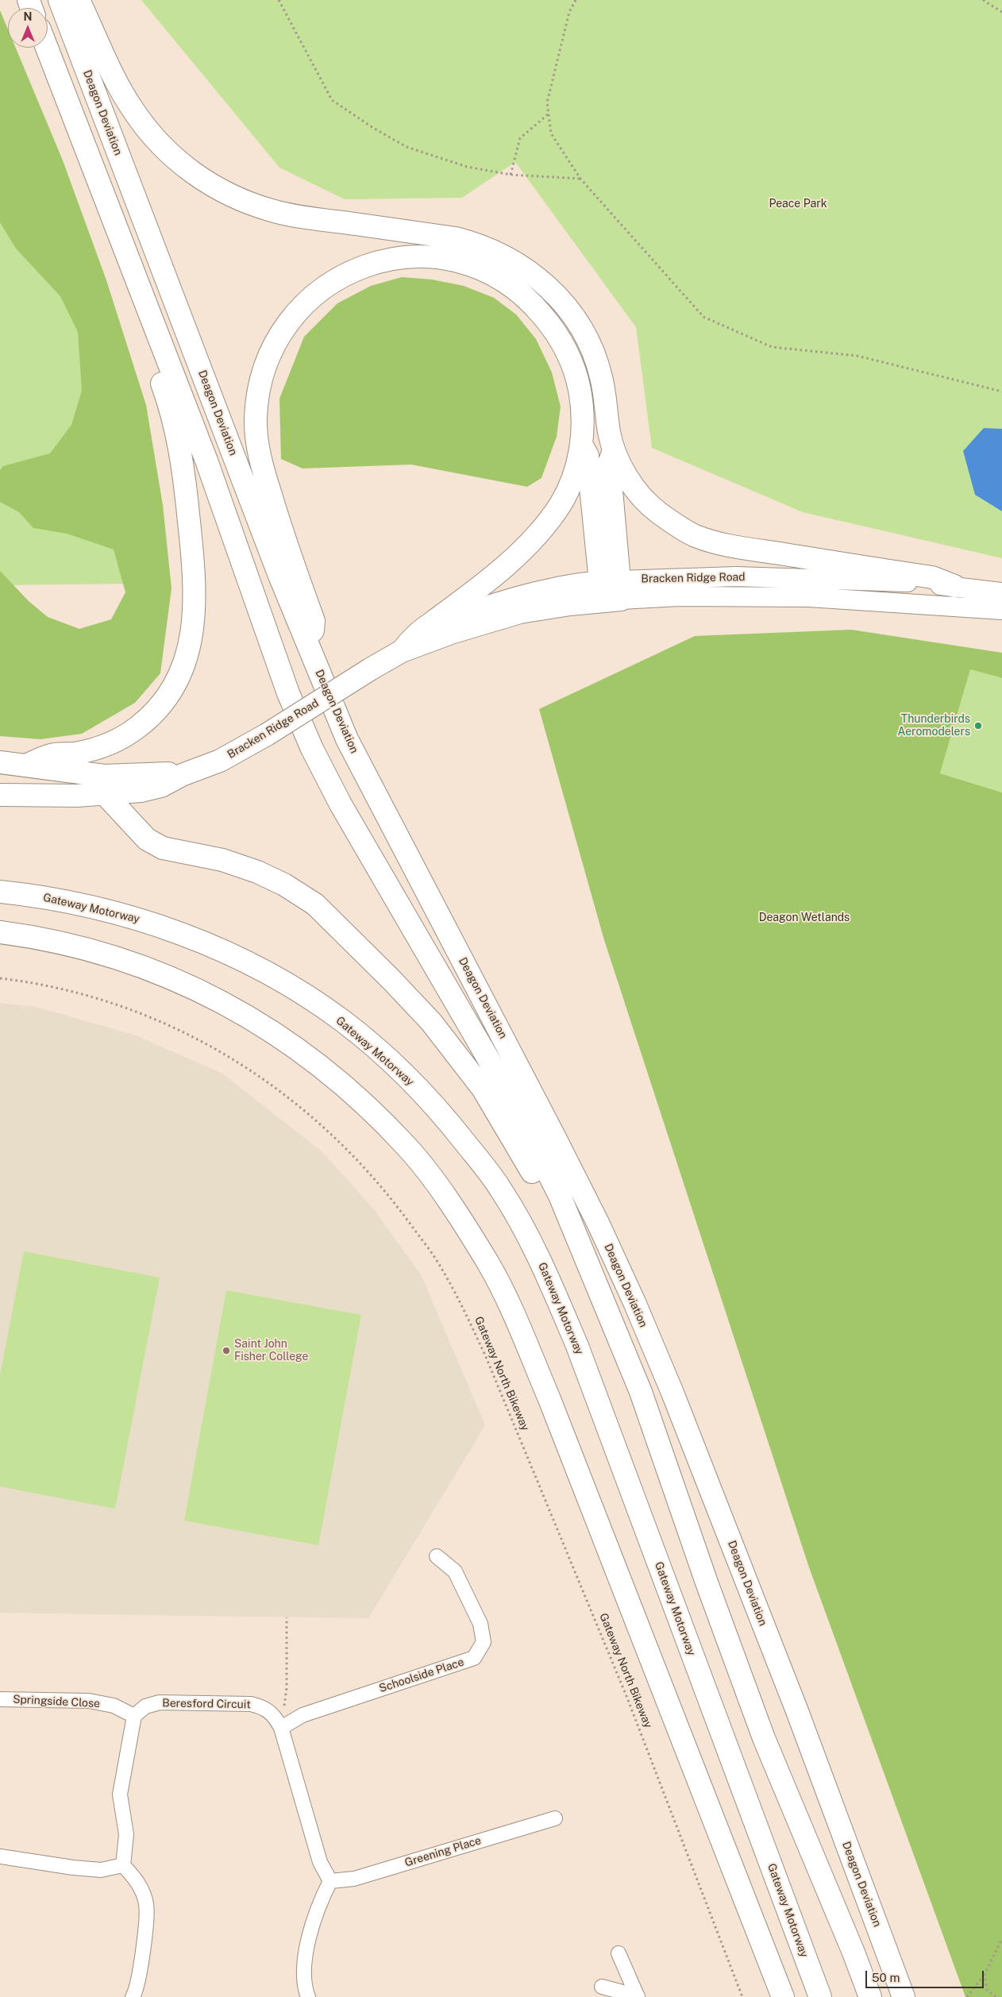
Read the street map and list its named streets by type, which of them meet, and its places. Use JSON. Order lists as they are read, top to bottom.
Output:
{
  "streets": {
    "main road": ["Deagon Deviation", "Bracken Ridge Road", "Gateway Motorway"],
    "street": [
      "Schoolside Place",
      "Springside Close",
      "Beresford Circuit",
      "Greening Place"
    ],
    "path": ["Gateway North Bikeway"]
  },
  "crossings": [
    ["Schoolside Place", "Beresford Circuit"],
    ["Springside Close", "Beresford Circuit"],
    ["Beresford Circuit", "Greening Place"]
  ],
  "parks": ["Peace Park", "Deagon Wetlands"],
  "places": ["Thunderbirds Aeromodelers", "Saint John Fisher College"],
  "scale_bar": "50 m",
  "north": "top"
}
